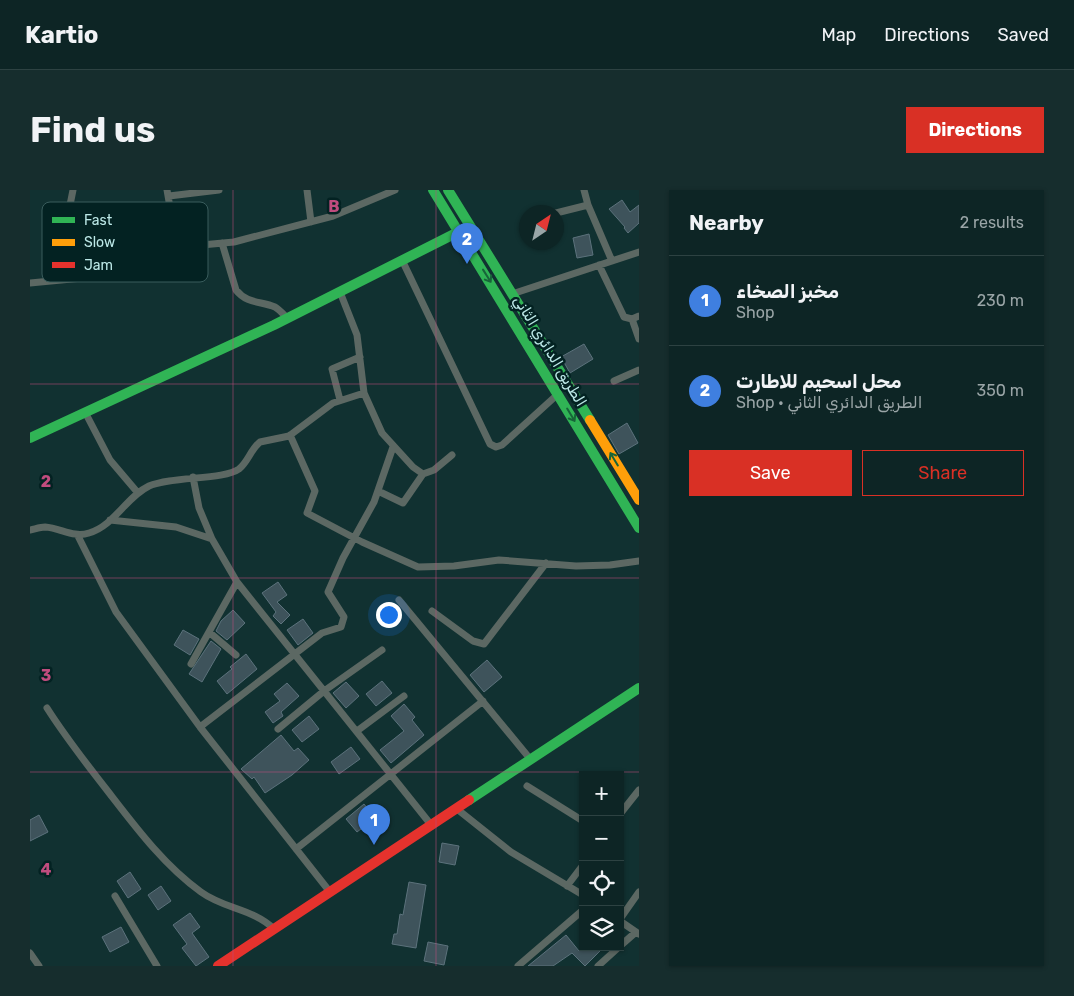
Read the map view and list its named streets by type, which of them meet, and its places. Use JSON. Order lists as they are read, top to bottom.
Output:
{
  "streets": {
    "street": ["الطريق الدائري الثاني"]
  },
  "legend": ["Fast", "Slow", "Jam"],
  "north": "top right",
  "page": {
    "header": "Kartio",
    "nav": ["Map", "Directions", "Saved"],
    "buttons": [
      "Directions",
      ["Save", "Share"]
    ],
    "title": "Find us",
    "heading": ["Nearby", "2 results"],
    "pins": ["2", "1"],
    "list": [
      {
        "mark": "1",
        "name": "مخبز الصخاء",
        "note": "Shop",
        "value": "230 m"
      },
      {
        "mark": "2",
        "name": "محل اسحيم للاطارت",
        "note": "Shop · الطريق الدائري الثاني",
        "value": "350 m"
      }
    ],
    "map_buttons": ["+", "−"]
  },
  "grid": {
    "columns": ["B"],
    "rows": ["2", "3", "4"]
  }
}
